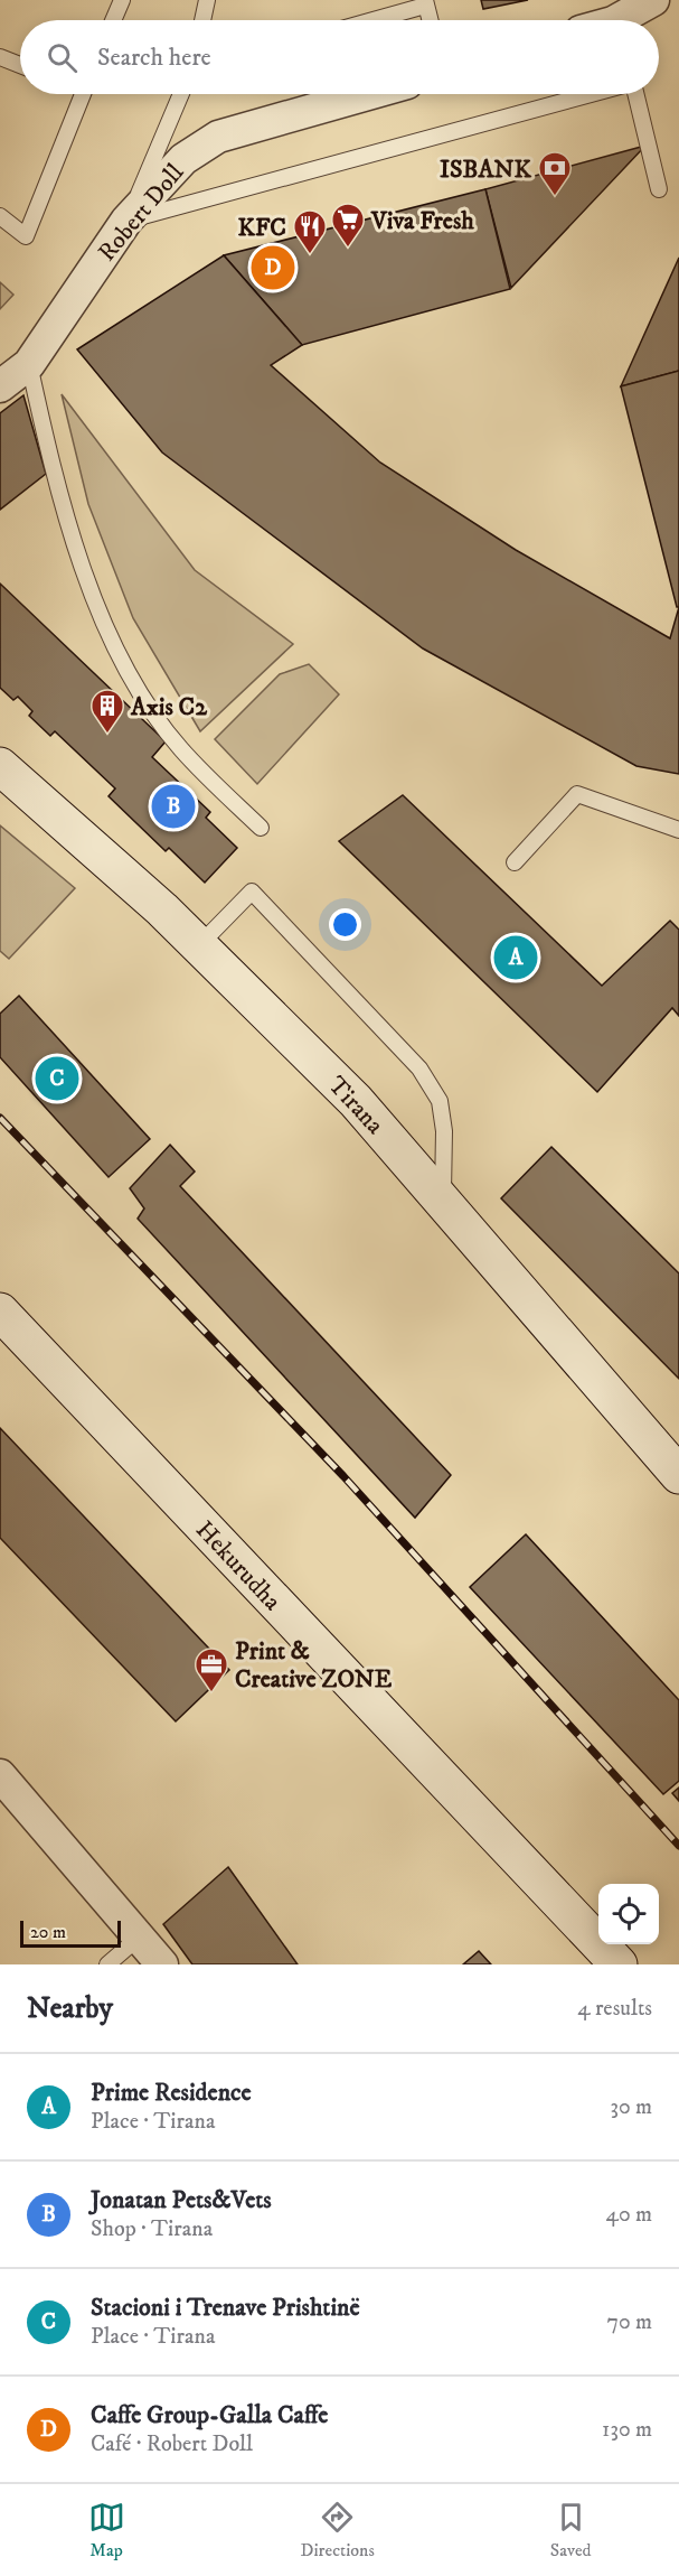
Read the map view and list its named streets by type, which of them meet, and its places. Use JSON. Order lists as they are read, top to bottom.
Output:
{
  "streets": {
    "main road": ["Tirana", "Hekurudha"],
    "street": ["Robert Doll"]
  },
  "places": {
    "bank": ["ISBANK"],
    "supermarket": ["Viva Fresh"],
    "restaurant": ["KFC"],
    "building": ["Axis C2"],
    "office": ["Print & Creative ZONE"]
  },
  "scale_bar": "20 m",
  "page": {
    "search": "Search here",
    "pins": [
      "D",
      "B",
      "A",
      "C"
    ],
    "scale": "20 m",
    "heading": ["Nearby", "4 results"],
    "list": [
      {
        "mark": "A",
        "name": "Prime Residence",
        "note": "Place · Tirana",
        "value": "30 m"
      },
      {
        "mark": "B",
        "name": "Jonatan Pets&Vets",
        "note": "Shop · Tirana",
        "value": "40 m"
      },
      {
        "mark": "C",
        "name": "Stacioni i Trenave Prishtinë",
        "note": "Place · Tirana",
        "value": "70 m"
      },
      {
        "mark": "D",
        "name": "Caffe Group-Galla Caffe",
        "note": "Café · Robert Doll",
        "value": "130 m"
      }
    ],
    "nav": ["Map", "Directions", "Saved"]
  }
}
